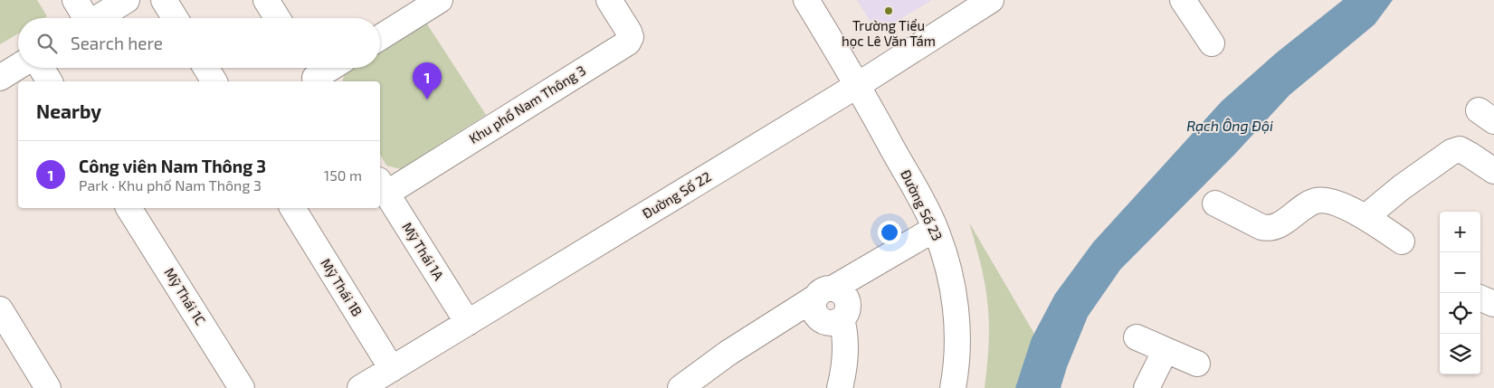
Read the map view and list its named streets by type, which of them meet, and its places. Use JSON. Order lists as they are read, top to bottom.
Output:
{
  "streets": {
    "street": [
      "Khu phố Nam Thông 3",
      "Đường Số 22",
      "Đường Số 23",
      "Mỹ Thái 1A",
      "Mỹ Thái 1B",
      "Mỹ Thái 1C"
    ]
  },
  "crossings": [
    ["Khu phố Nam Thông 3", "Mỹ Thái 1A"],
    ["Đường Số 22", "Đường Số 23"],
    ["Đường Số 22", "Mỹ Thái 1A"],
    ["Đường Số 22", "Mỹ Thái 1B"]
  ],
  "water": ["Rạch Ông Đội"],
  "places": ["Trường Tiểu học Lê Văn Tám"],
  "page": {
    "search": "Search here",
    "pins": "1",
    "heading": "Nearby",
    "list": [
      {
        "mark": "1",
        "name": "Công viên Nam Thông 3",
        "note": "Park · Khu phố Nam Thông 3",
        "value": "150 m"
      }
    ],
    "map_buttons": ["+", "−"]
  }
}
